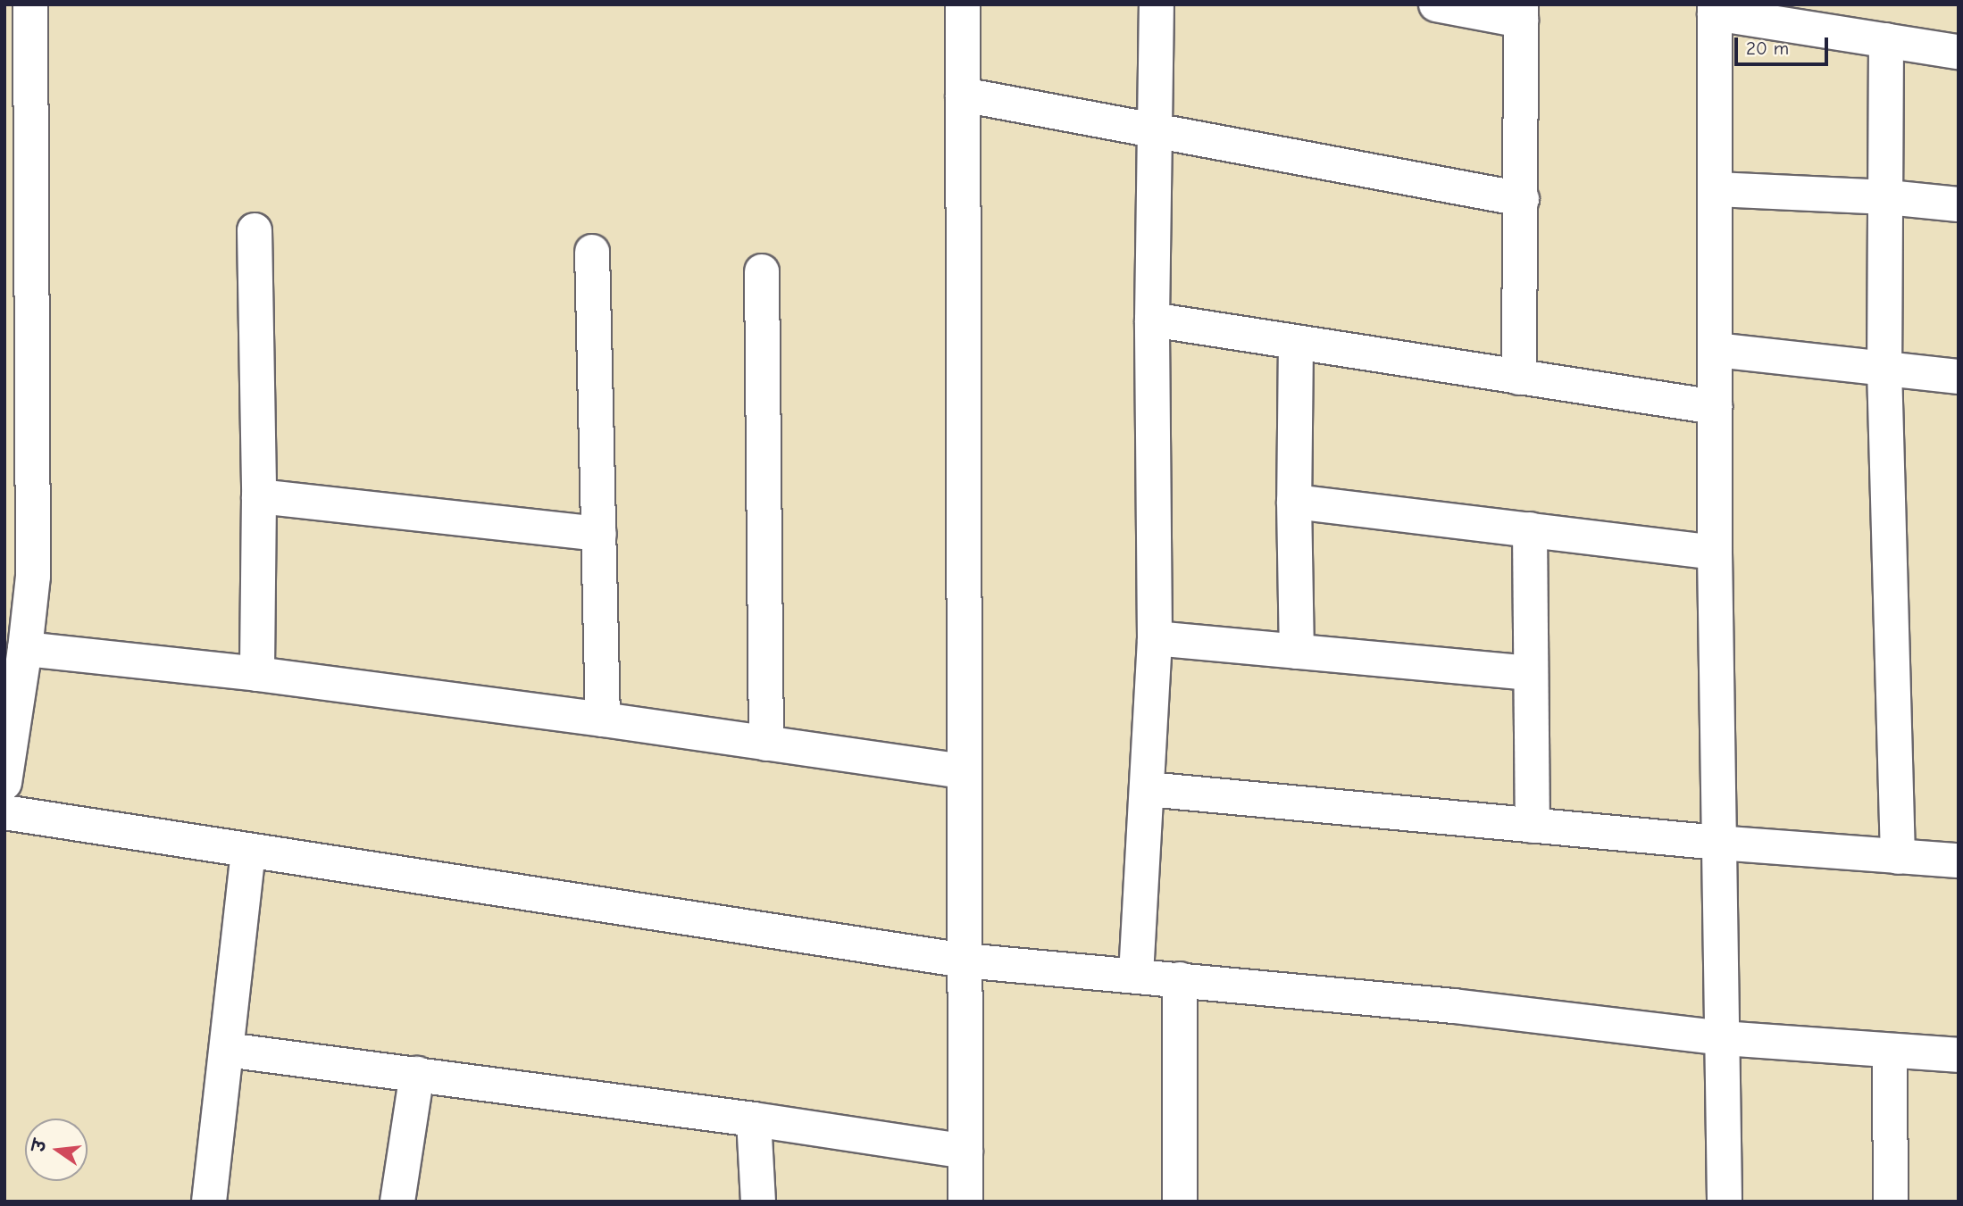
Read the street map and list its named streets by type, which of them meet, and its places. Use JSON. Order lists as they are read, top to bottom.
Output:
{
  "scale_bar": "20 m",
  "north": "left"
}
